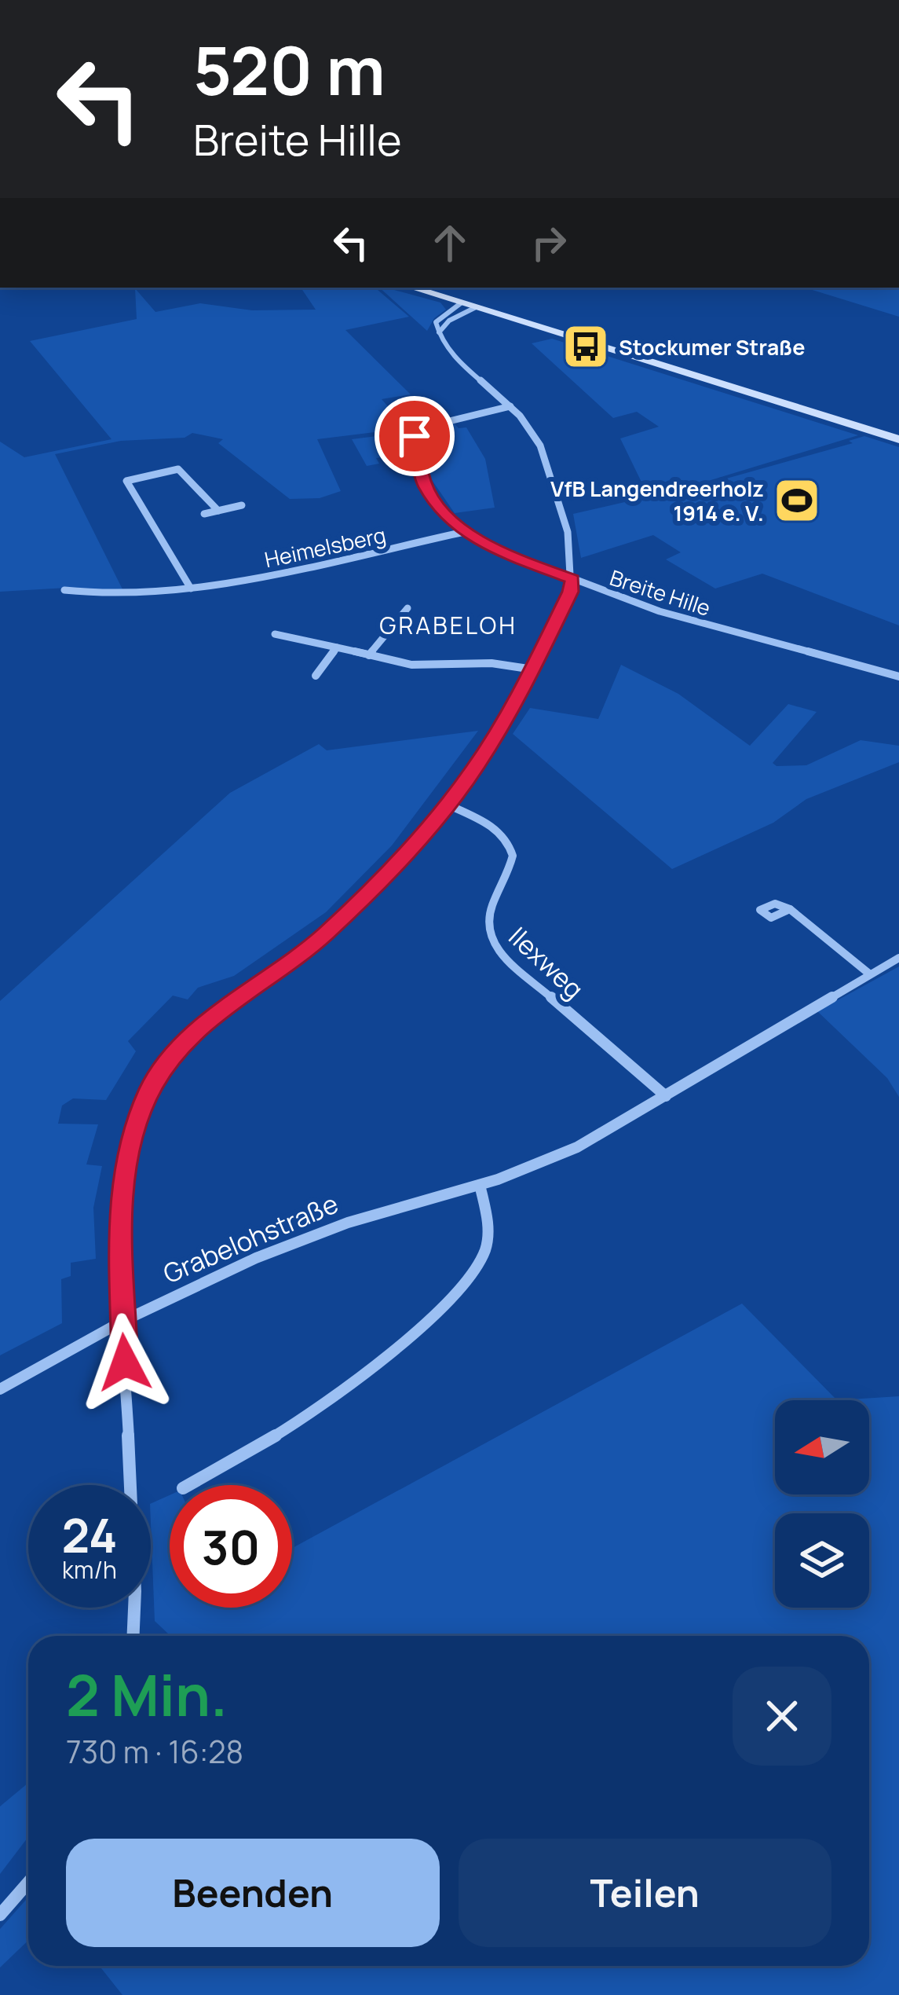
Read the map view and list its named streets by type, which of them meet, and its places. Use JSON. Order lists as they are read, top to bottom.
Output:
{
  "streets": {
    "street": [
      "Heimelsberg",
      "Breite Hille",
      "Ilexweg",
      "Grabelohstraße"
    ]
  },
  "crossings": [
    ["Heimelsberg", "Breite Hille"],
    ["Ilexweg", "Grabelohstraße"]
  ],
  "districts": ["GRABELOH"],
  "places": {
    "bus stop": ["Stockumer Straße"],
    "sports": ["VfB Langendreerholz 1914 e. V."]
  },
  "north": "left",
  "page": {
    "turn": ["520 m", "Breite Hille"],
    "speed": "24 km/h",
    "limit": "30",
    "heading": ["2 Min.", "730 m · 16:28"],
    "buttons": ["Beenden", "Teilen"]
  }
}
